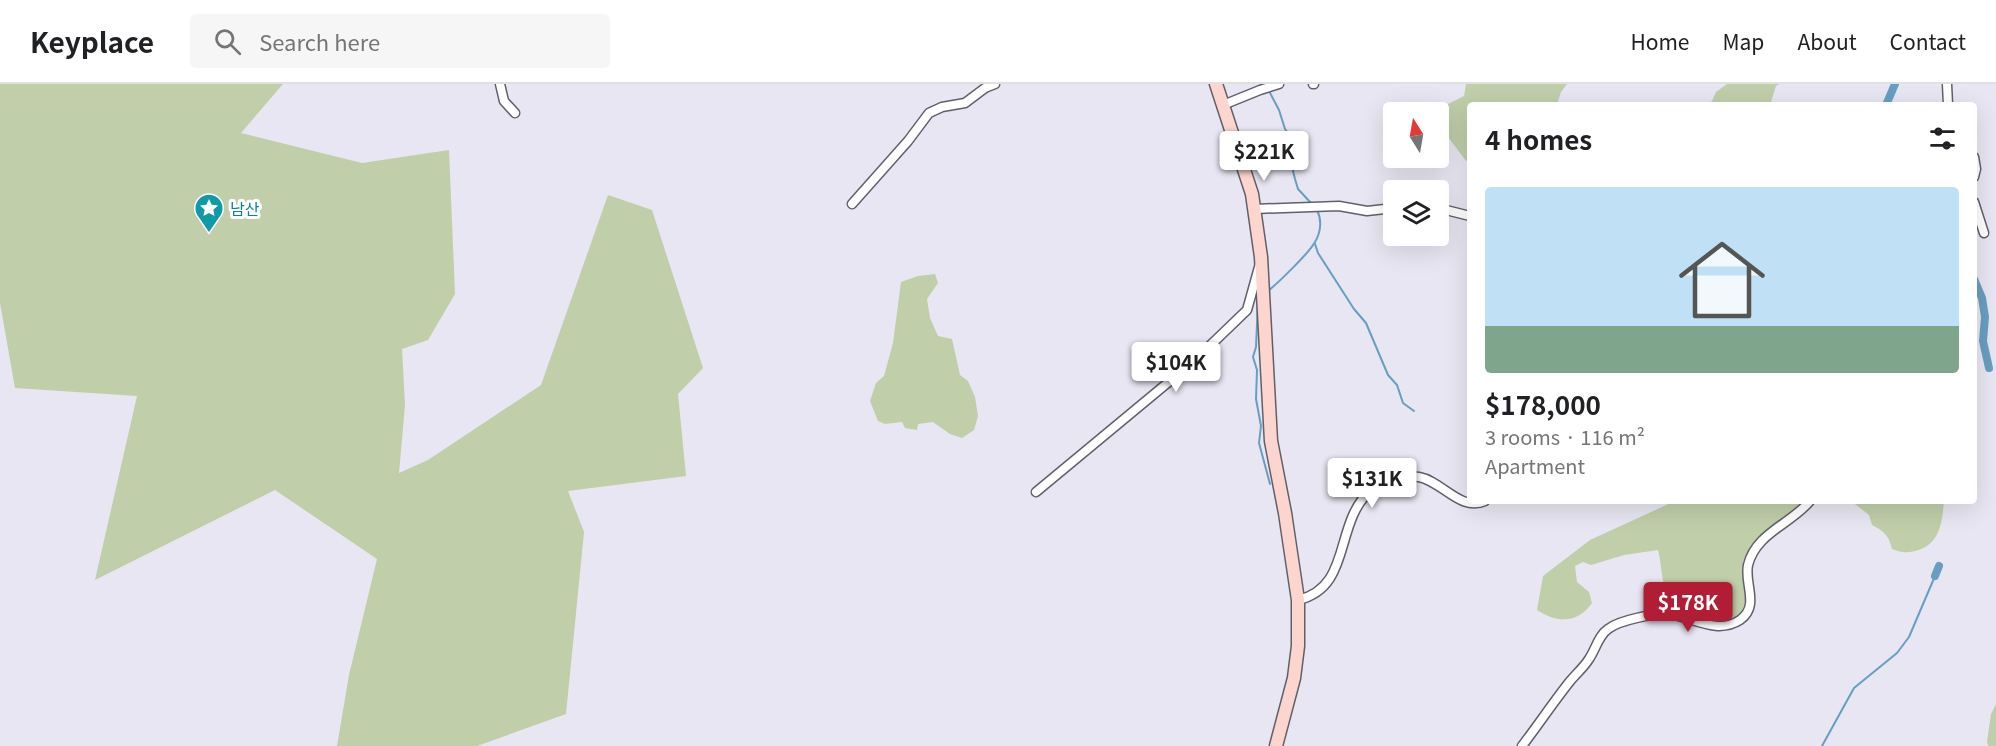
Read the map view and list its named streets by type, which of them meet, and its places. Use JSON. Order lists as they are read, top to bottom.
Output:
{
  "places": {
    "place": ["남산"]
  },
  "north": "top",
  "page": {
    "header": "Keyplace",
    "search": "Search here",
    "nav": [
      "Home",
      "Map",
      "About",
      "Contact"
    ],
    "heading": "4 homes",
    "price": [
      "$221K",
      "$104K",
      "$131K",
      "$178K"
    ],
    "list": [
      {
        "name": "$178,000",
        "note": "3 rooms · 116 m² · Apartment"
      }
    ]
  }
}
